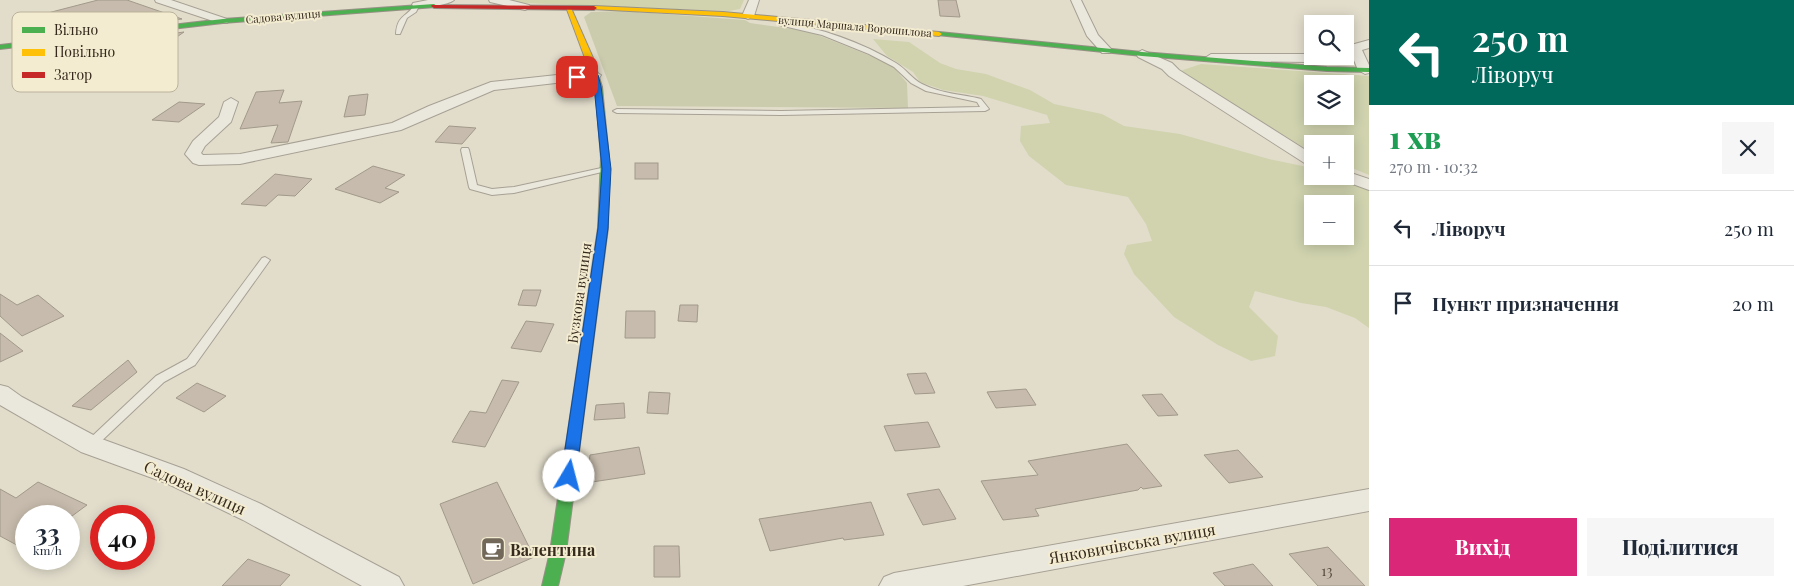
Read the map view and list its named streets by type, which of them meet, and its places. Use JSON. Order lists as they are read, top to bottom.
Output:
{
  "streets": {
    "street": [
      "Садова вулиця",
      "вулиця Маршала Ворошилова",
      "Бузкова вулиця",
      "Янковичівська вулиця"
    ]
  },
  "crossings": [
    ["Садова вулиця", "вулиця Маршала Ворошилова"],
    ["Садова вулиця", "Бузкова вулиця"],
    ["вулиця Маршала Ворошилова", "Бузкова вулиця"]
  ],
  "places": {
    "cafe": ["Валентина"]
  },
  "house_numbers": ["13"],
  "legend": ["Вільно", "Повільно", "Затор"],
  "page": {
    "turn": ["250 m", "Ліворуч"],
    "map_buttons": ["+", "−"],
    "heading": ["1 хв", "270 m · 10:32"],
    "list": [
      {
        "name": "Ліворуч",
        "value": "250 m"
      },
      {
        "name": "Пункт призначення",
        "value": "20 m"
      }
    ],
    "speed": "33 km/h",
    "limit": "40",
    "buttons": ["Вихід", "Поділитися"]
  }
}
